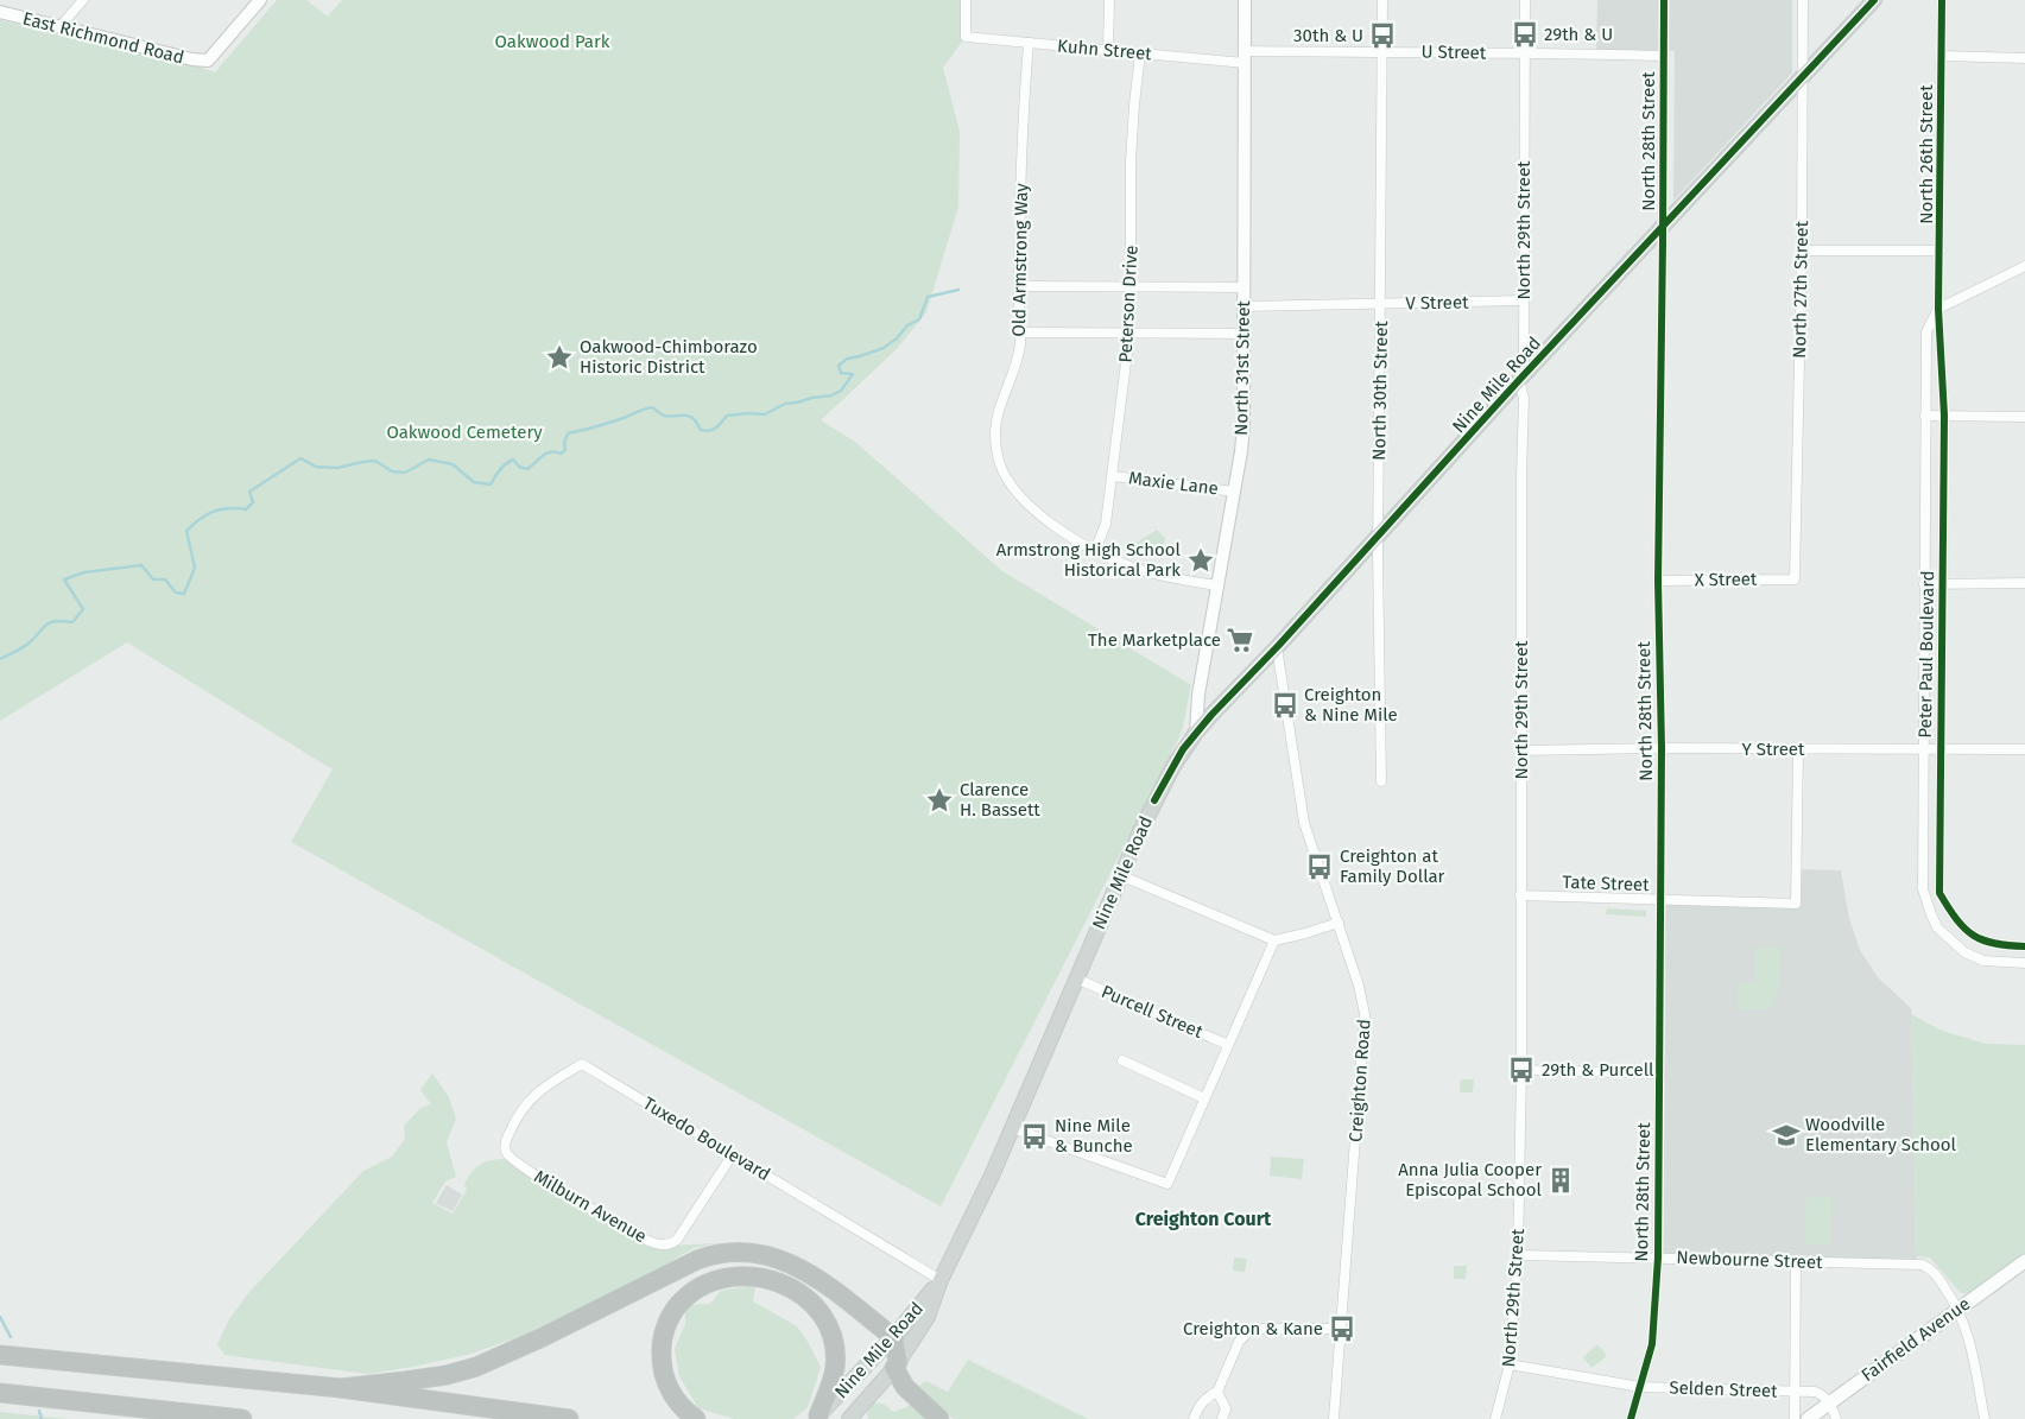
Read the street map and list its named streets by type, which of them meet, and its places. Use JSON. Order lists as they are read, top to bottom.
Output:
{
  "streets": {
    "main road": ["Nine Mile Road", "Fairfield Avenue"],
    "street": [
      "East Richmond Road",
      "Kuhn Street",
      "U Street",
      "North 28th Street",
      "North 26th Street",
      "North 29th Street",
      "Old Armstrong Way",
      "North 27th Street",
      "V Street",
      "Peterson Drive",
      "North 31st Street",
      "North 30th Street",
      "Maxie Lane",
      "X Street",
      "Peter Paul Boulevard",
      "Y Street",
      "Tate Street",
      "Purcell Street",
      "Creighton Road",
      "Tuxedo Boulevard",
      "Milburn Avenue",
      "Newbourne Street",
      "Selden Street"
    ]
  },
  "crossings": [
    ["Kuhn Street", "U Street"],
    ["Kuhn Street", "Old Armstrong Way"],
    ["Kuhn Street", "Peterson Drive"],
    ["Kuhn Street", "North 31st Street"],
    ["U Street", "North 28th Street"],
    ["U Street", "North 29th Street"],
    ["U Street", "North 31st Street"],
    ["U Street", "North 30th Street"],
    ["North 28th Street", "Nine Mile Road"],
    ["North 28th Street", "X Street"],
    ["North 28th Street", "Y Street"],
    ["North 28th Street", "Tate Street"],
    ["North 28th Street", "Newbourne Street"],
    ["North 28th Street", "Selden Street"],
    ["North 26th Street", "Peter Paul Boulevard"],
    ["North 29th Street", "V Street"],
    ["North 29th Street", "Nine Mile Road"],
    ["North 29th Street", "Y Street"],
    ["North 29th Street", "Tate Street"],
    ["North 29th Street", "Newbourne Street"],
    ["North 29th Street", "Selden Street"],
    ["Old Armstrong Way", "Peterson Drive"],
    ["Old Armstrong Way", "North 31st Street"],
    ["North 27th Street", "Nine Mile Road"],
    ["North 27th Street", "X Street"],
    ["V Street", "North 31st Street"],
    ["V Street", "North 30th Street"],
    ["Peterson Drive", "Maxie Lane"],
    ["North 31st Street", "Nine Mile Road"],
    ["North 31st Street", "Maxie Lane"],
    ["Nine Mile Road", "North 30th Street"],
    ["Nine Mile Road", "Purcell Street"],
    ["Nine Mile Road", "Creighton Road"],
    ["Nine Mile Road", "Tuxedo Boulevard"],
    ["Peter Paul Boulevard", "Y Street"],
    ["Y Street", "Tate Street"],
    ["Tuxedo Boulevard", "Milburn Avenue"],
    ["Newbourne Street", "Fairfield Avenue"],
    ["Fairfield Avenue", "Selden Street"]
  ],
  "districts": ["Creighton Court"],
  "parks": ["Oakwood Park", "Oakwood Cemetery"],
  "places": {
    "bus stop": [
      "29th & U",
      "30th & U",
      "Creighton & Nine Mile",
      "Creighton at Family Dollar",
      "29th & Purcell",
      "Nine Mile & Bunche",
      "Creighton & Kane"
    ],
    "place": ["Oakwood-Chimborazo Historic District", "Armstrong High School Historical Park", "Clarence H. Bassett"],
    "supermarket": ["The Marketplace"],
    "school or university": ["Woodville Elementary School"],
    "building": ["Anna Julia Cooper Episcopal School"]
  }
}
